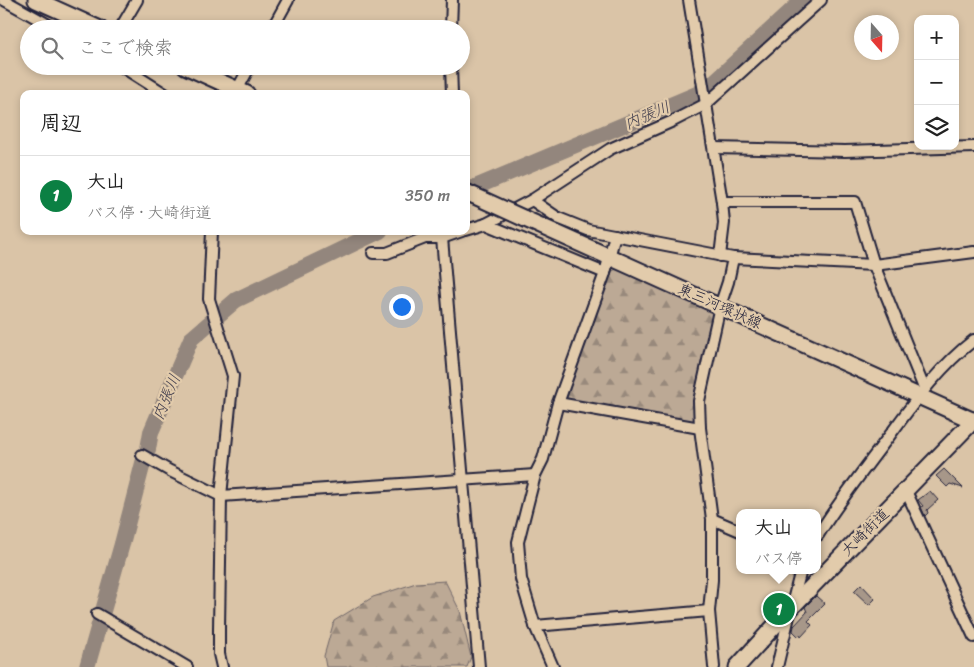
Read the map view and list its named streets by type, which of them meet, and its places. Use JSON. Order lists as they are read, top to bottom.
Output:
{
  "streets": {
    "main road": ["東三河環状線", "大崎街道"]
  },
  "crossings": [
    ["東三河環状線", "大崎街道"]
  ],
  "water": ["内張川"],
  "north": "bottom",
  "page": {
    "map_buttons": ["+", "−"],
    "search": "ここで検索",
    "heading": "周辺",
    "list": [
      {
        "mark": "1",
        "name": "大山",
        "note": "バス停 · 大崎街道",
        "value": "350 m"
      }
    ],
    "popup": ["大山", "バス停"],
    "pins": "1"
  }
}
